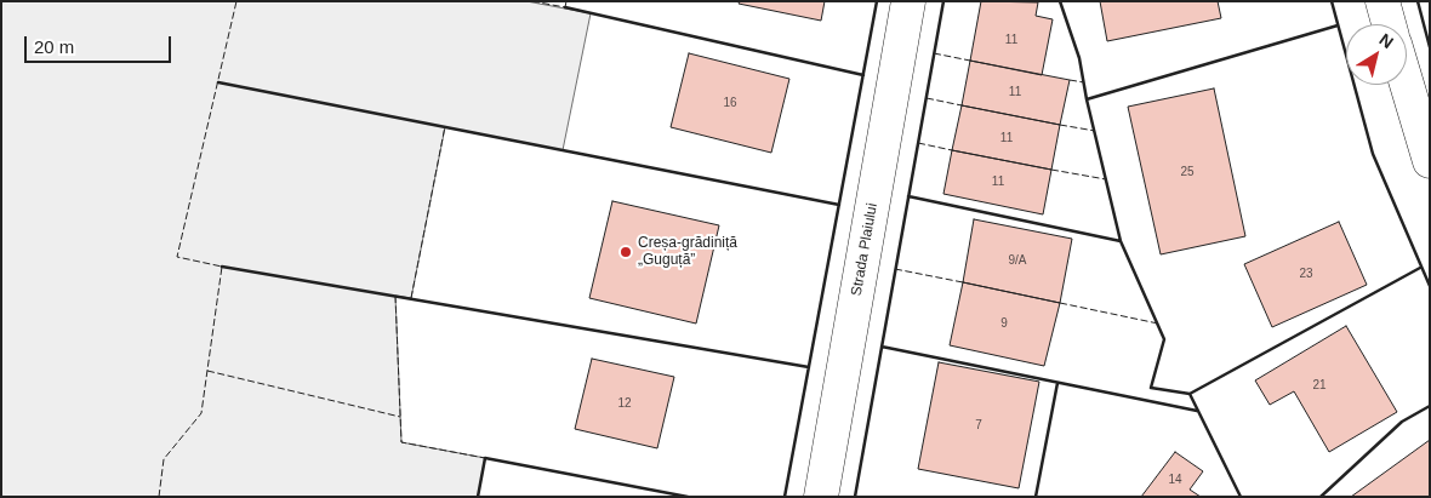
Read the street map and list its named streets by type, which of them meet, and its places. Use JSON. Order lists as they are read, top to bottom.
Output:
{
  "streets": {
    "street": ["Strada Plaiului"]
  },
  "places": ["Creșa-grădiniță „Guguță”"],
  "house_numbers": [
    "11",
    "11",
    "16",
    "11",
    "25",
    "11",
    "9/A",
    "23",
    "9",
    "21",
    "12",
    "7",
    "14"
  ],
  "scale_bar": "20 m",
  "north": "top right"
}
